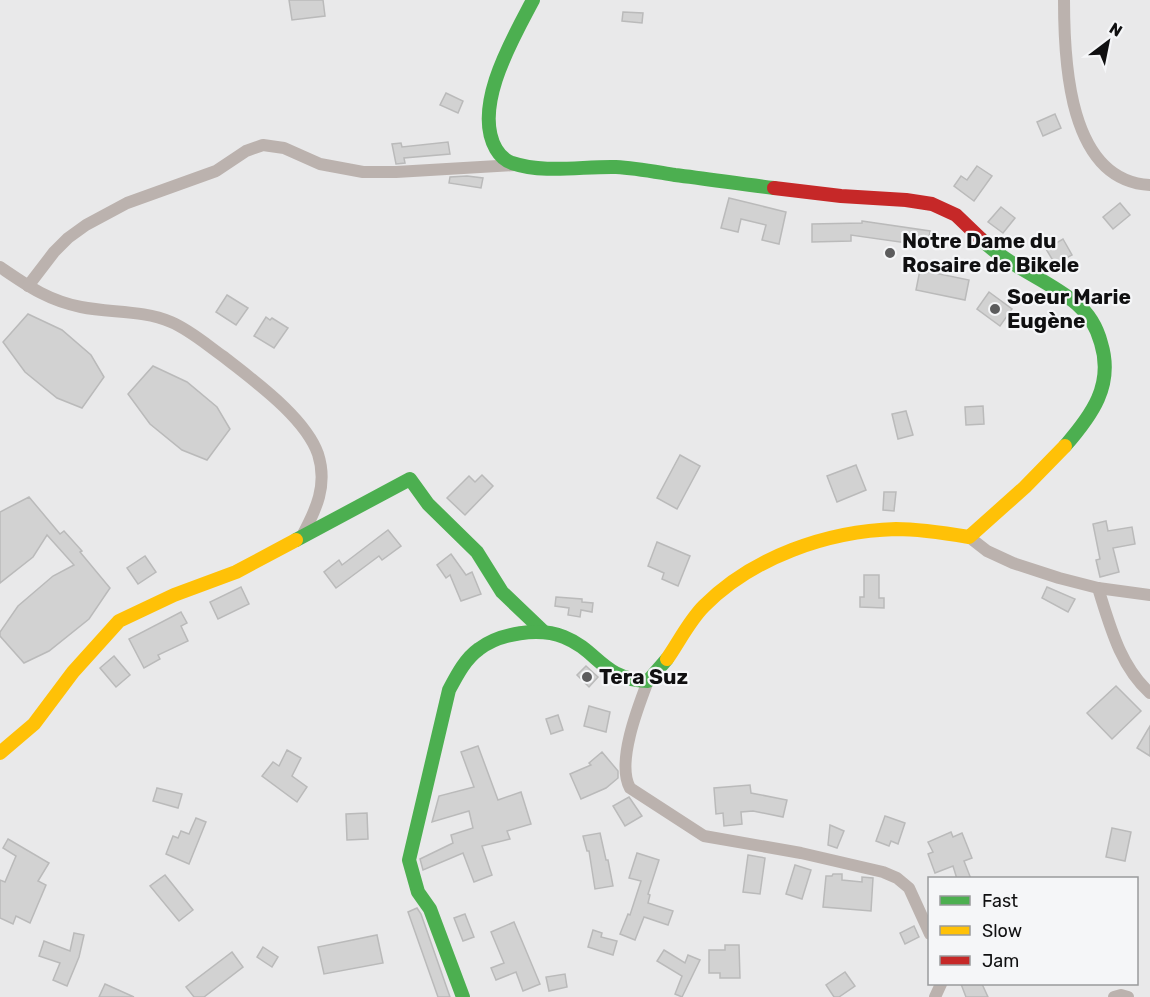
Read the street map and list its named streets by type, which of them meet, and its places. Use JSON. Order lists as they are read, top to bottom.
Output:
{
  "places": ["Notre Dame du Rosaire de Bikele", "Soeur Marie Eugène", "Tera Suz"],
  "legend": ["Fast", "Slow", "Jam"],
  "north": "top right"
}
